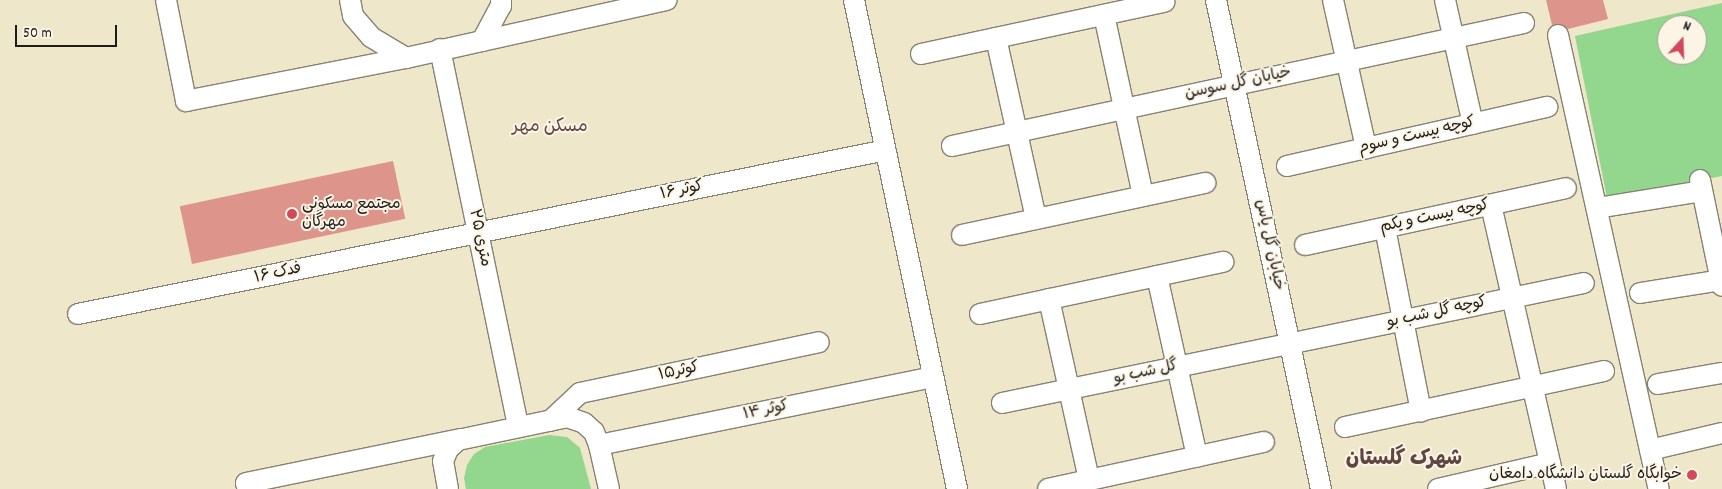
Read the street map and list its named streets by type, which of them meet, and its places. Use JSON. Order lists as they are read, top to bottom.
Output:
{
  "streets": {
    "street": [
      "خیابان گل سوسن",
      "کوچه بیست و سوم",
      "کوثر ۱۶",
      "کوچه بیست و یکم",
      "۲۵ متری",
      "خیابان گل یاس",
      "فدک ۱۶",
      "کوچه گل شب بو",
      "کوثر۱۵",
      "گل شب بو",
      "کوثر ۱۴"
    ]
  },
  "crossings": [
    ["خیابان گل سوسن", "خیابان گل یاس"],
    ["کوثر ۱۶", "۲۵ متری"],
    ["کوثر ۱۶", "فدک ۱۶"],
    ["۲۵ متری", "فدک ۱۶"],
    ["خیابان گل یاس", "کوچه گل شب بو"],
    ["خیابان گل یاس", "گل شب بو"],
    ["کوچه گل شب بو", "گل شب بو"]
  ],
  "districts": ["مسکن مهر", "شهرک گلستان"],
  "places": ["مجتمع مسکونی مهرگان", "خوابگاه گلستان دانشگاه دامغان"],
  "scale_bar": "50 m",
  "north": "top"
}
